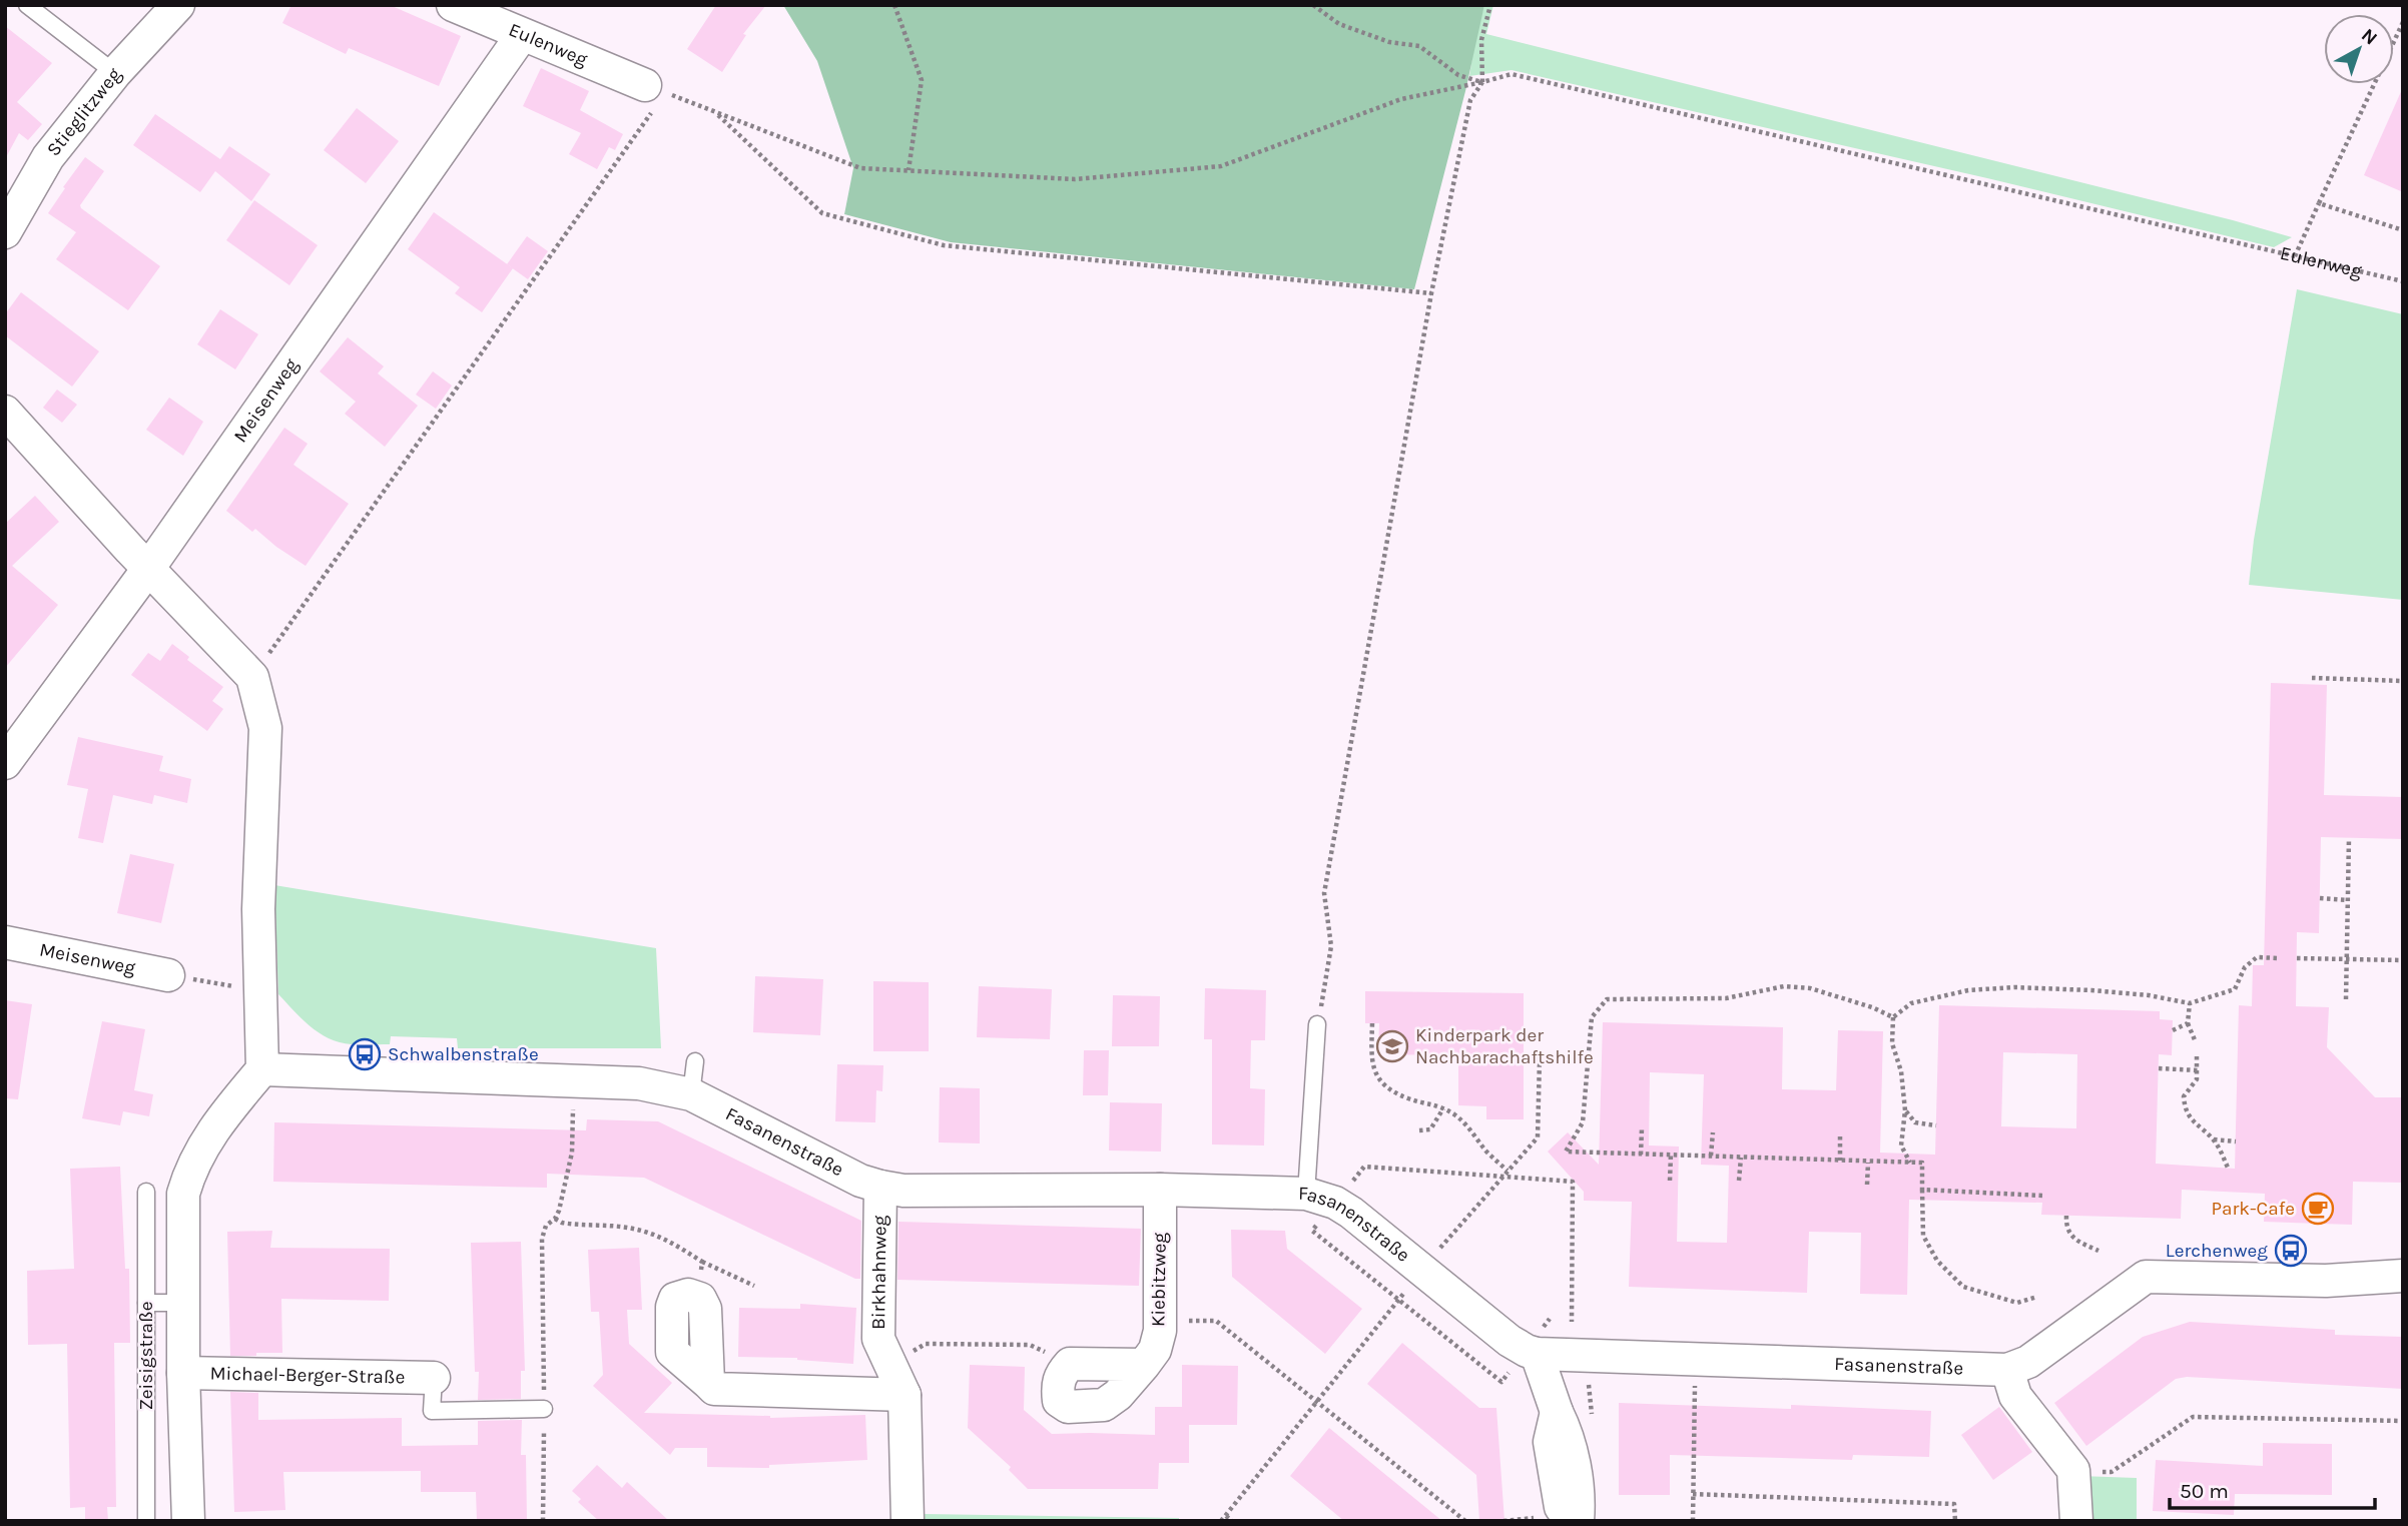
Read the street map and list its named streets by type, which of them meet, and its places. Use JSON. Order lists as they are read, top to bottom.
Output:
{
  "streets": {
    "street": [
      "Eulenweg",
      "Stieglitzweg",
      "Meisenweg",
      "Fasanenstraße",
      "Birkhahnweg",
      "Kiebitzweg",
      "Michael-Berger-Straße"
    ],
    "lane": ["Zeisigstraße"]
  },
  "crossings": [
    ["Eulenweg", "Meisenweg"],
    ["Fasanenstraße", "Birkhahnweg"],
    ["Fasanenstraße", "Kiebitzweg"]
  ],
  "places": {
    "school or university": ["Kinderpark der Nachbarachaftshilfe"],
    "bus stop": ["Schwalbenstraße", "Lerchenweg"],
    "cafe": ["Park-Cafe"]
  },
  "scale_bar": "50 m",
  "north": "top right"
}
